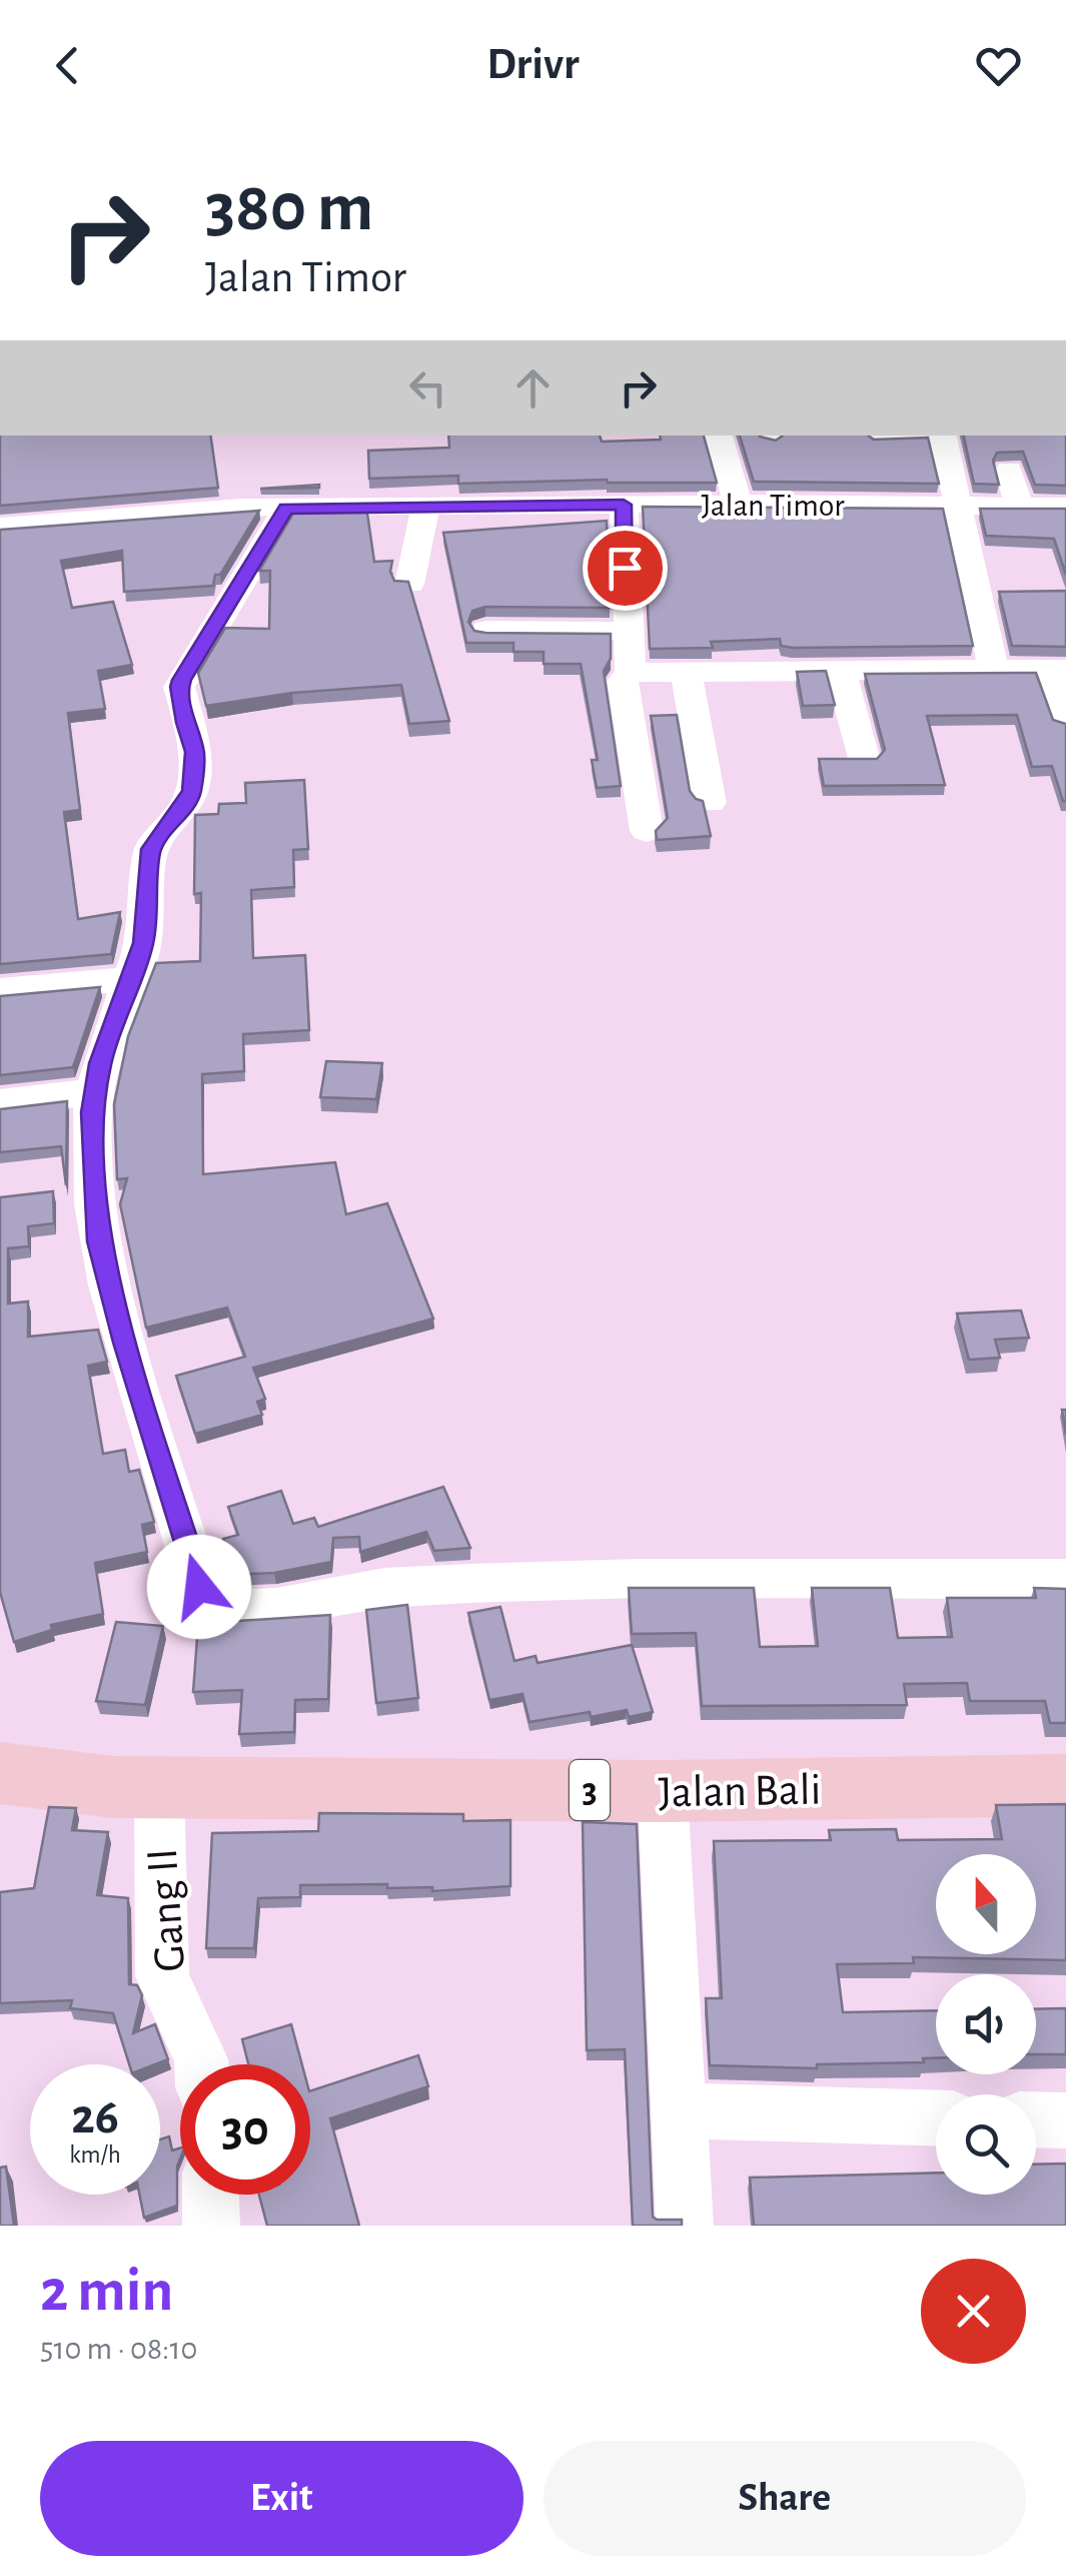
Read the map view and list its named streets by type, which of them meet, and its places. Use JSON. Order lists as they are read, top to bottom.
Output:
{
  "streets": {
    "highway": ["Jalan Bali", "3"],
    "street": ["Jalan Timor", "Gang II"]
  },
  "crossings": [
    ["Jalan Bali", "3"],
    ["Jalan Bali", "Gang II"],
    ["3", "Gang II"]
  ],
  "north": "top",
  "page": {
    "header": "Drivr",
    "turn": ["380 m", "Jalan Timor"],
    "speed": "26 km/h",
    "limit": "30",
    "heading": ["2 min", "510 m · 08:10"],
    "buttons": ["Exit", "Share"]
  }
}
